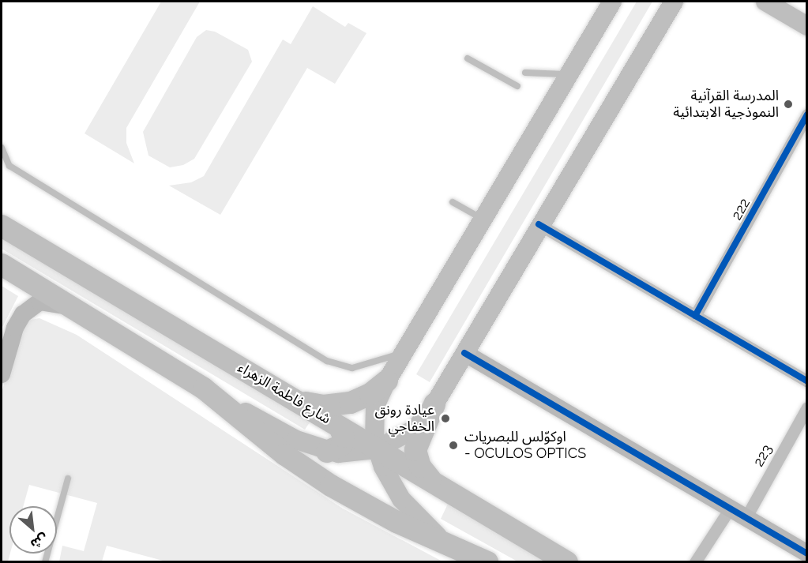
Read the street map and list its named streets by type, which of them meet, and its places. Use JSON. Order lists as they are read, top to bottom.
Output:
{
  "streets": {
    "highway": ["شارع فاطمة الزهراء"],
    "street": ["222", "223"]
  },
  "places": ["المدرسة القرآنية النموذجية الابتدائية", "عيادة رونق الخفاجي", "اوكوّلس للبصريات - OCULOS OPTICS"],
  "north": "bottom right"
}
